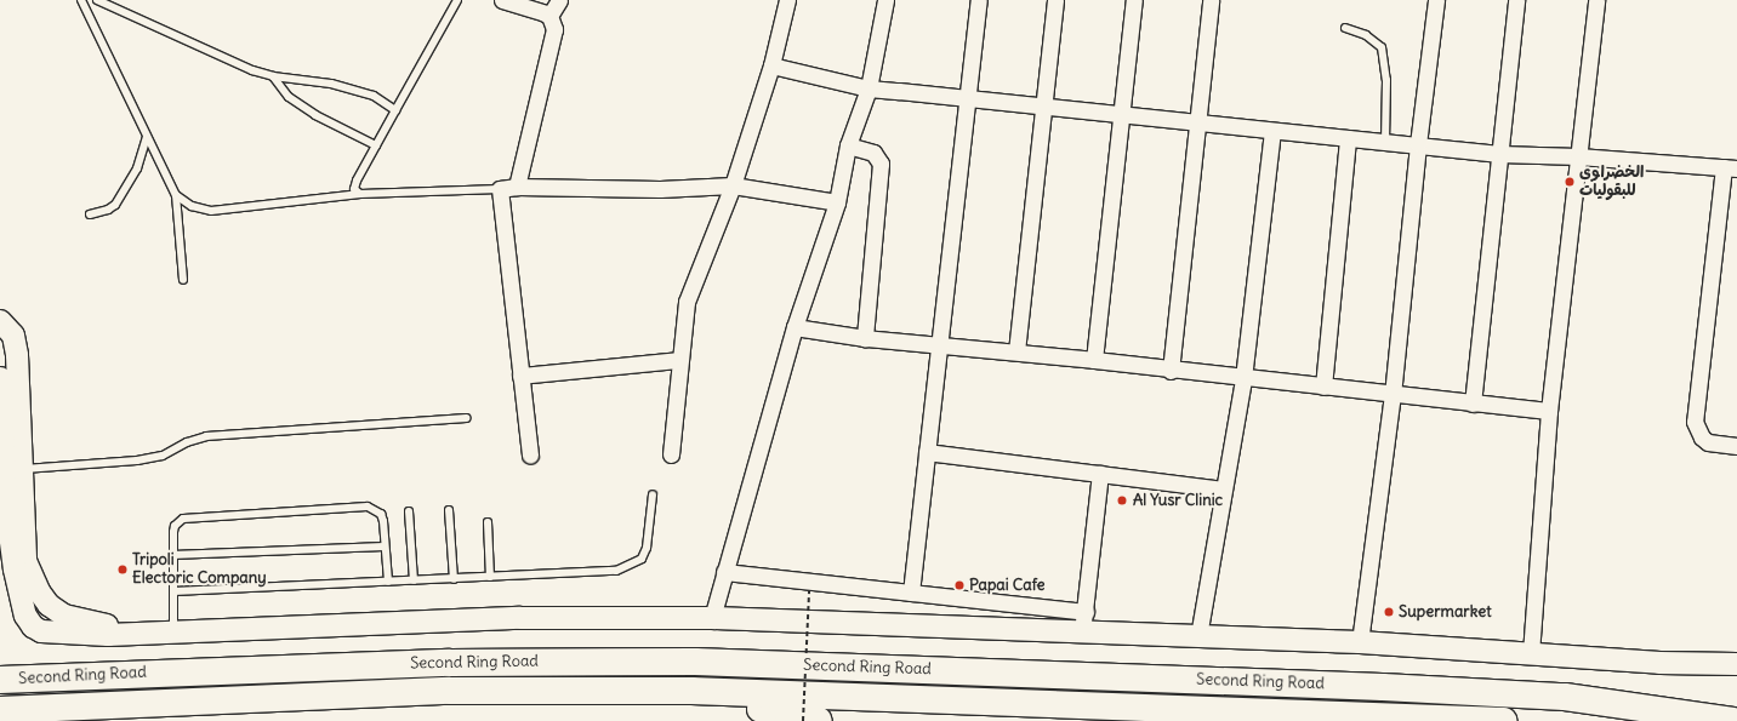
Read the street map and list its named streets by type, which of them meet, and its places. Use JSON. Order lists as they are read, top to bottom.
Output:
{
  "streets": {
    "highway": ["Second Ring Road"]
  },
  "places": [
    "الخضراوى للبقوليات",
    "Al Yusr Clinic",
    "Tripoli Electoric Company",
    "Papai Cafe",
    "Supermarket"
  ]
}
